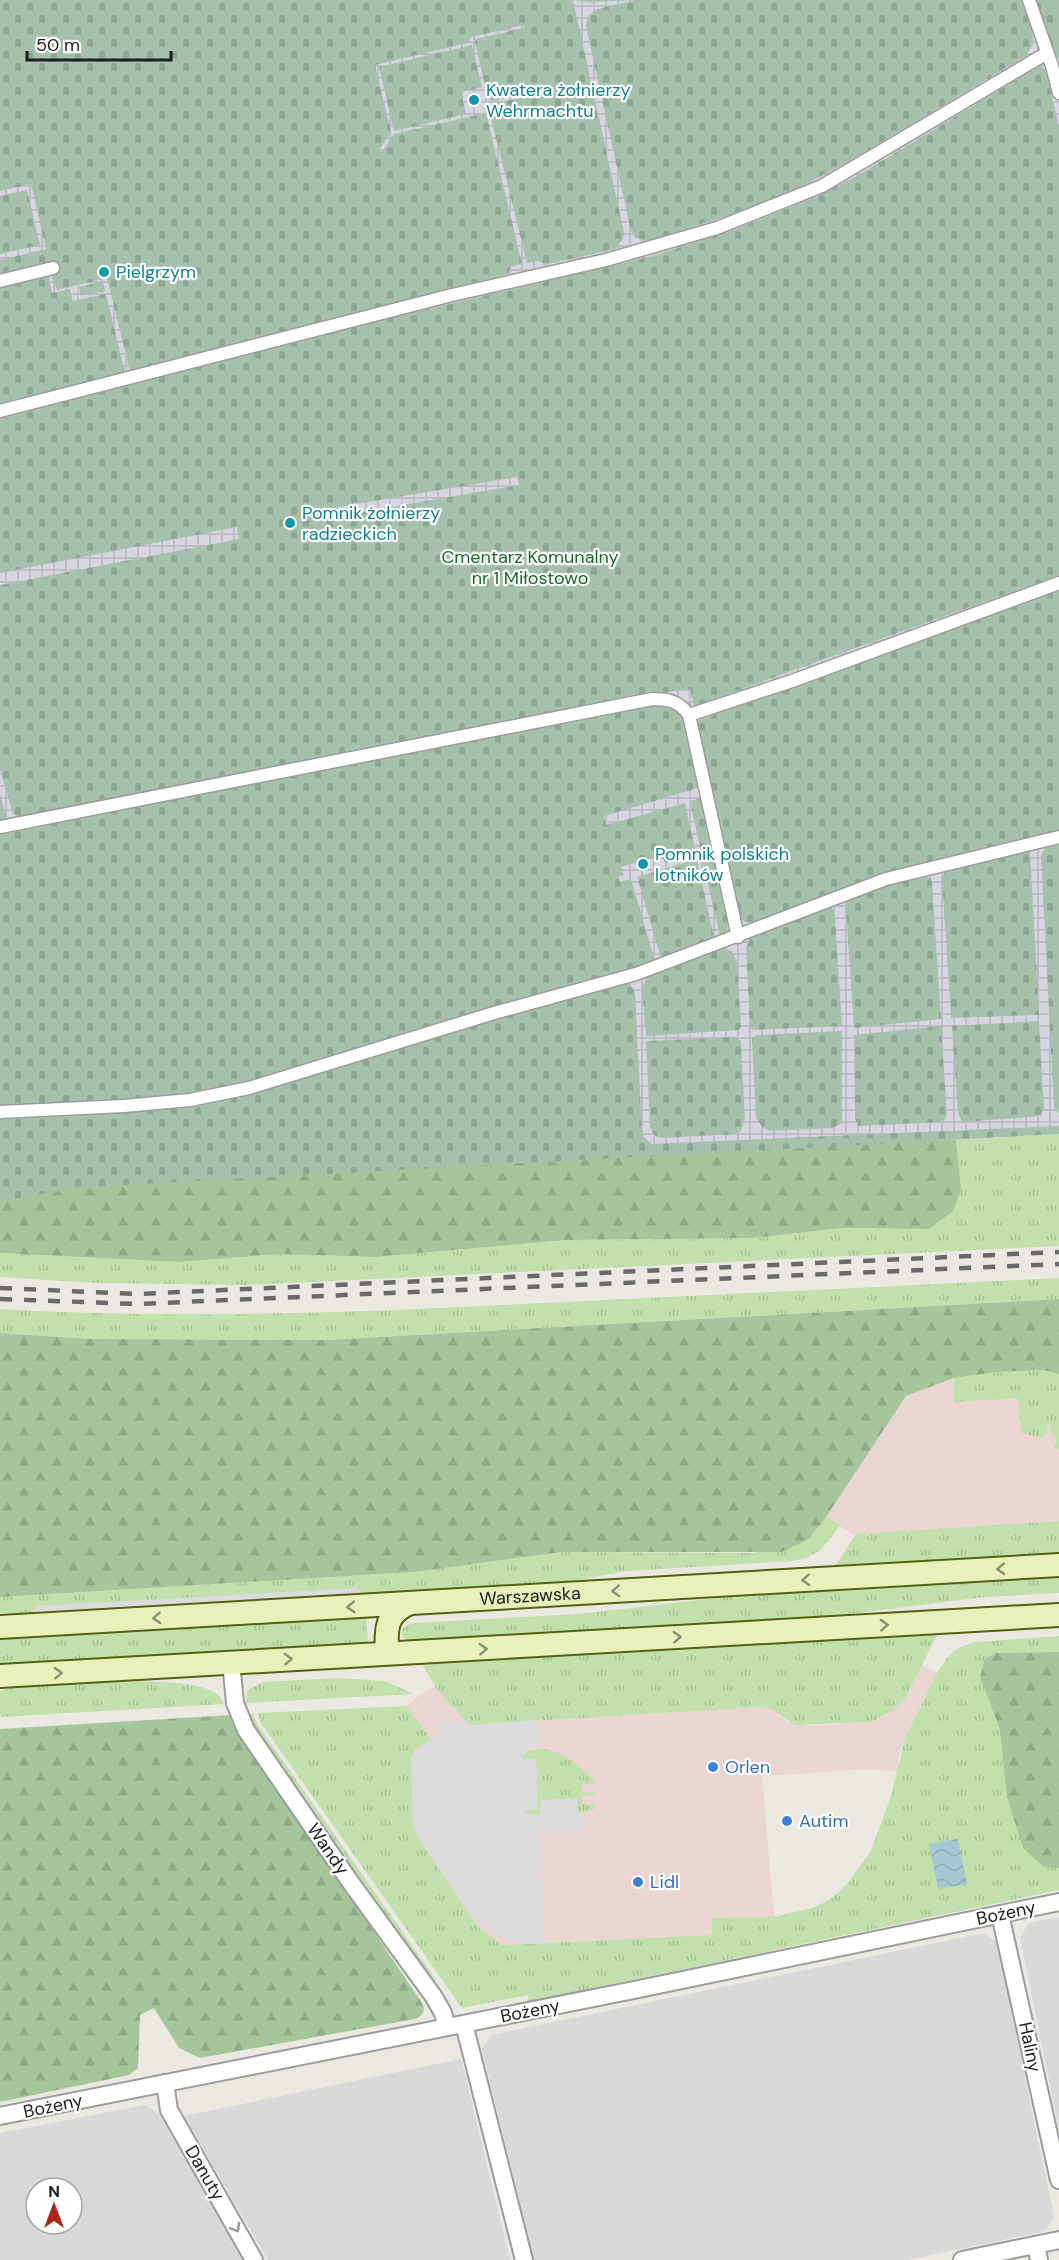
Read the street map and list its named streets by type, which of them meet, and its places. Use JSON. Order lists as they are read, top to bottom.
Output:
{
  "streets": {
    "main road": ["Warszawska"],
    "street": [
      "Wandy",
      "Bożeny",
      "Haliny",
      "Danuty"
    ]
  },
  "crossings": [
    ["Wandy", "Bożeny"],
    ["Bożeny", "Haliny"],
    ["Bożeny", "Danuty"]
  ],
  "one_way": ["Danuty"],
  "parks": ["Cmentarz Komunalny nr 1 Miłostowo"],
  "places": [
    "Kwatera żołnierzy Wehrmachtu",
    "Pielgrzym",
    "Pomnik żołnierzy radzieckich",
    "Pomnik polskich lotników",
    "Orlen",
    "Autim",
    "Lidl"
  ],
  "scale_bar": "50 m",
  "north": "top"
}
